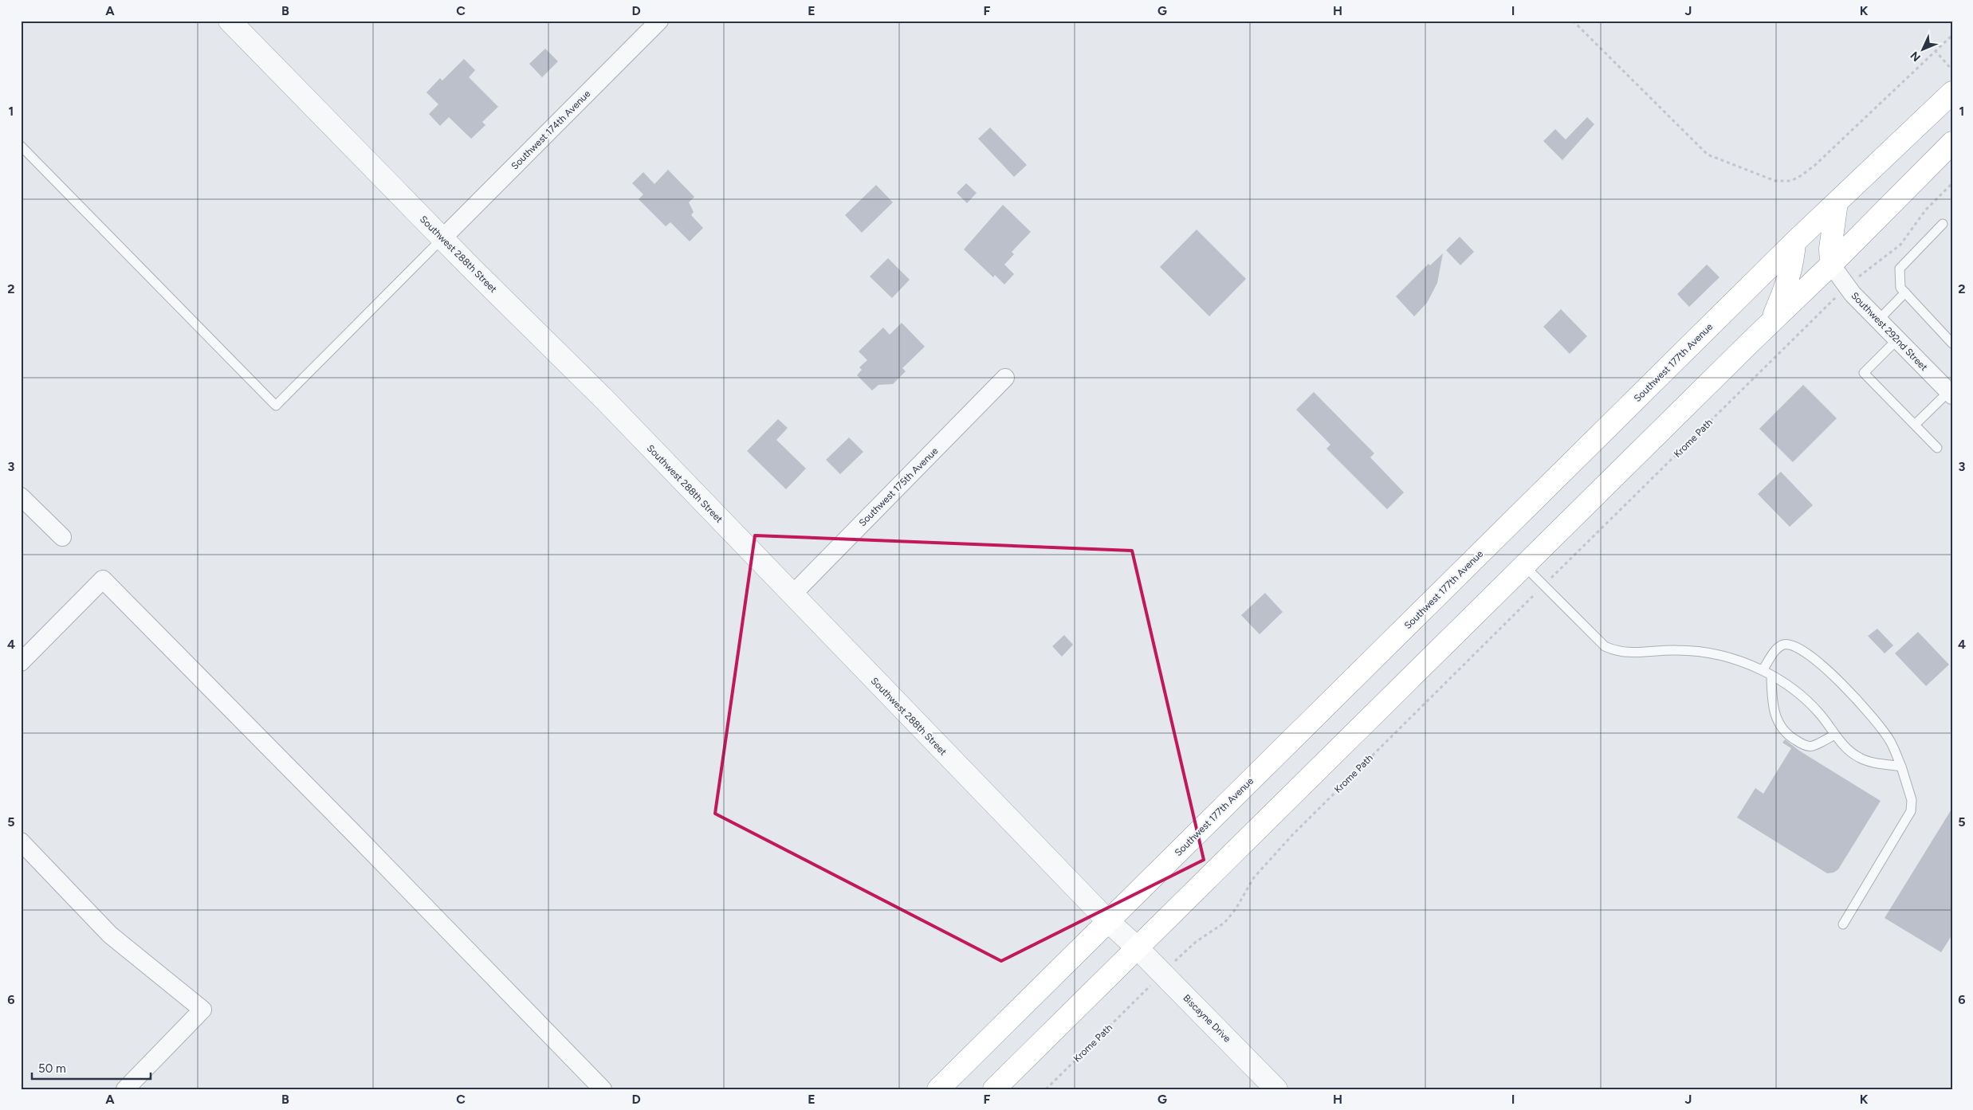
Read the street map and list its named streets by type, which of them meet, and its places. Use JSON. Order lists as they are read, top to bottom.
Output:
{
  "streets": {
    "highway": ["Southwest 177th Avenue"],
    "street": [
      "Southwest 174th Avenue",
      "Southwest 288th Street",
      "Southwest 292nd Street",
      "Southwest 175th Avenue",
      "Biscayne Drive"
    ],
    "path": ["Krome Path"]
  },
  "crossings": [
    ["Southwest 174th Avenue", "Southwest 288th Street"],
    ["Southwest 288th Street", "Southwest 177th Avenue"],
    ["Southwest 288th Street", "Southwest 175th Avenue"],
    ["Southwest 288th Street", "Biscayne Drive"]
  ],
  "scale_bar": "50 m",
  "north": "bottom left",
  "grid": {
    "columns": [
      "A",
      "B",
      "C",
      "D",
      "E",
      "F",
      "G",
      "H",
      "I",
      "J",
      "K"
    ],
    "rows": [
      "1",
      "2",
      "3",
      "4",
      "5",
      "6"
    ]
  }
}
